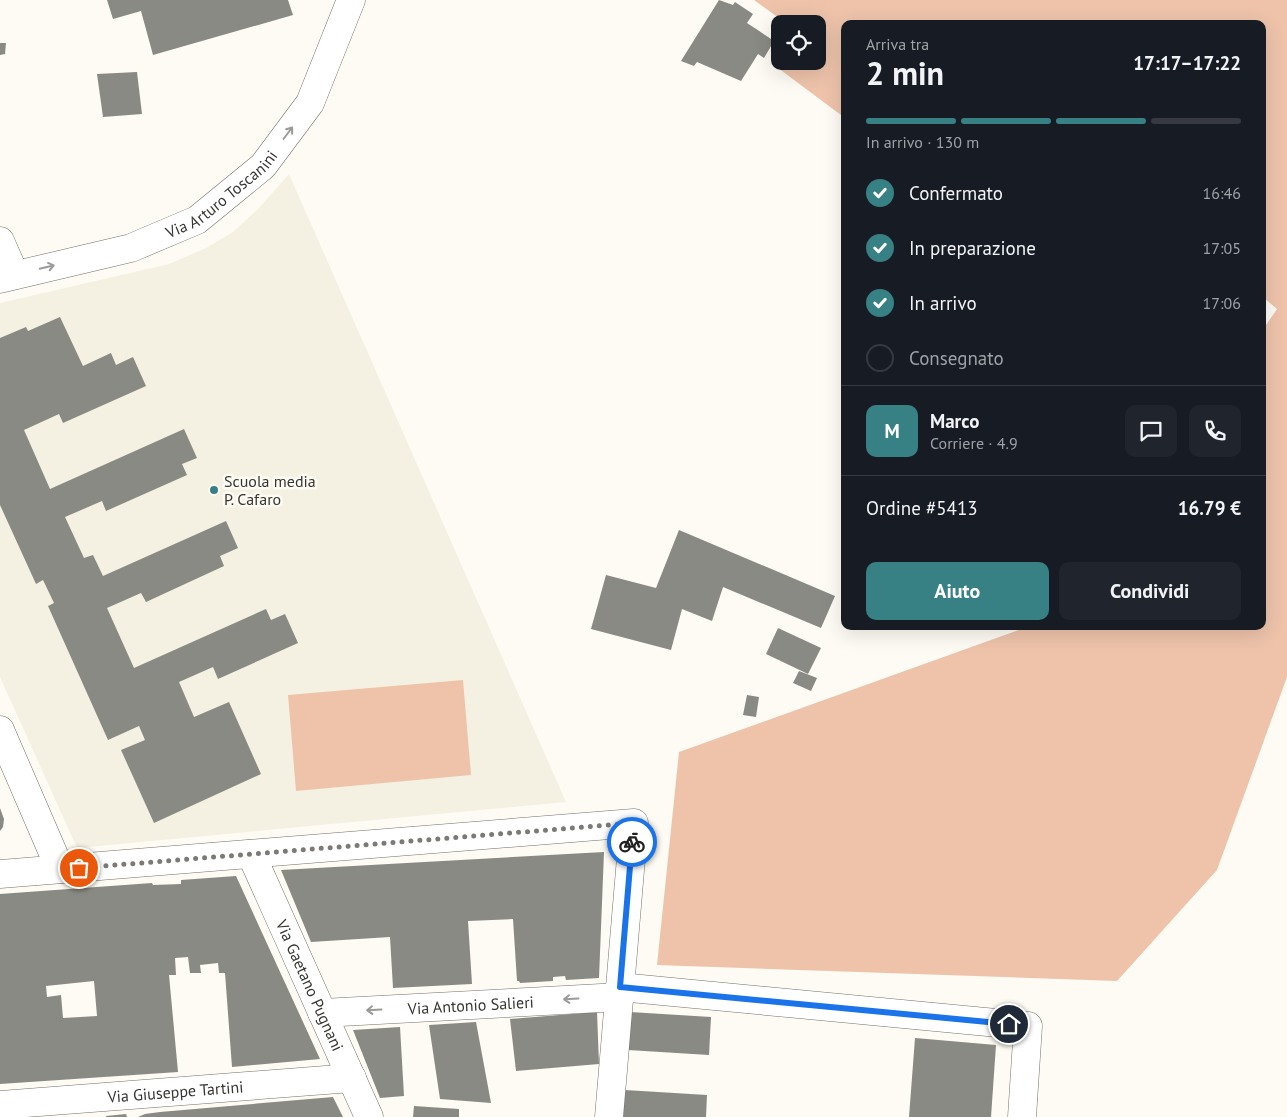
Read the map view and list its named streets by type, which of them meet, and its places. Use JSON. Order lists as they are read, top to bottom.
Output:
{
  "streets": {
    "street": [
      "Via Arturo Toscanini",
      "Via Gaetano Pugnani",
      "Via Antonio Salieri",
      "Via Giuseppe Tartini"
    ]
  },
  "crossings": [
    ["Via Gaetano Pugnani", "Via Antonio Salieri"],
    ["Via Gaetano Pugnani", "Via Giuseppe Tartini"]
  ],
  "one_way": ["Via Arturo Toscanini", "Via Antonio Salieri"],
  "places": ["Scuola media P. Cafaro"],
  "page": {
    "heading": ["2 min", "Arriva tra", "17:17–17:22"],
    "panel": [
      "Marco",
      "Corriere · 4.9",
      "Ordine #5413",
      "16.79 €"
    ],
    "bar": "In arrivo · 130 m",
    "list": [
      ["Confermato", "16:46"],
      ["In preparazione", "17:05"],
      ["In arrivo", "17:06"],
      "Consegnato"
    ],
    "round": "M",
    "buttons": ["Aiuto", "Condividi"]
  }
}
